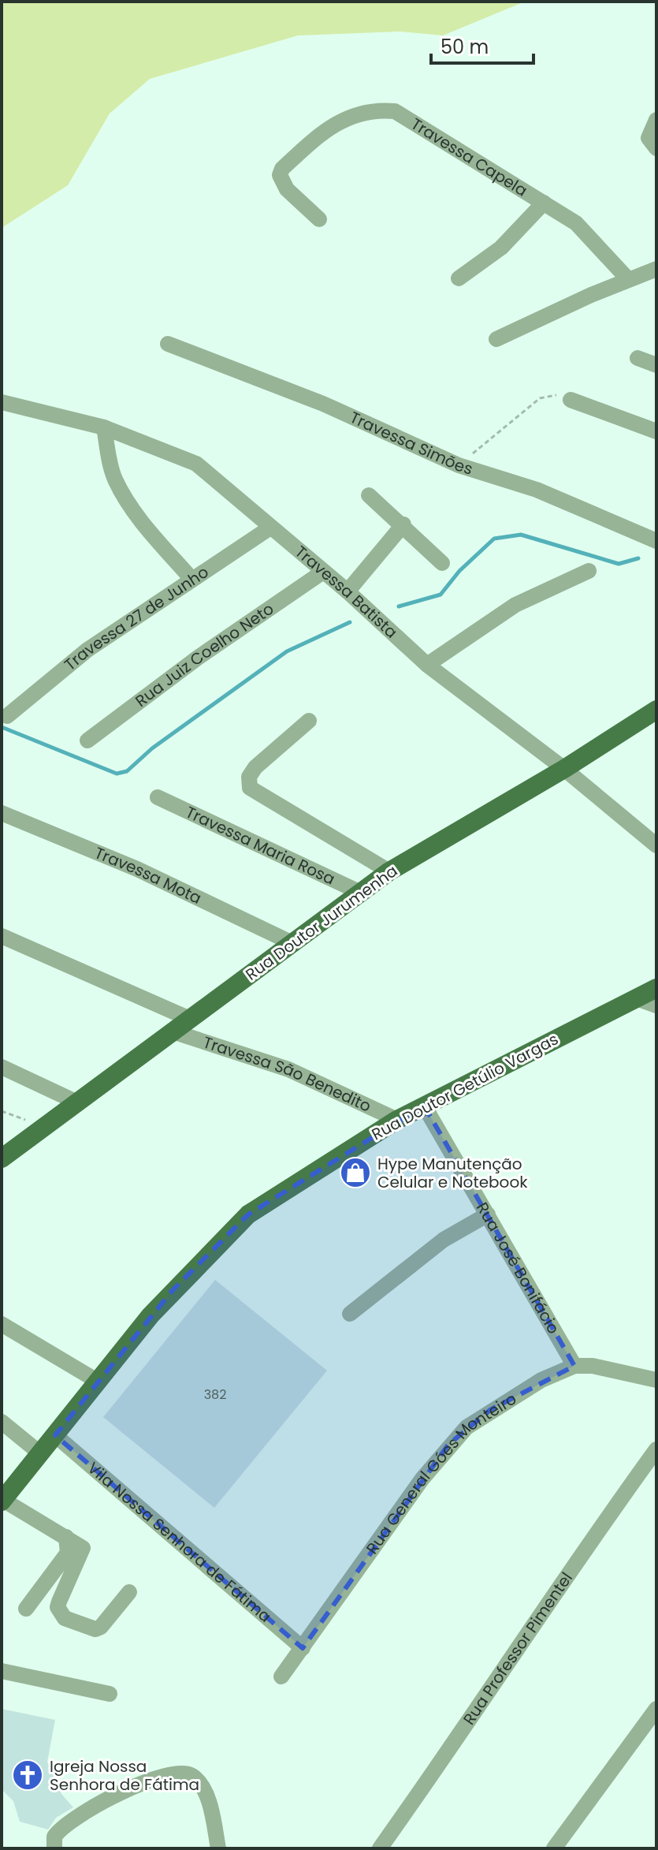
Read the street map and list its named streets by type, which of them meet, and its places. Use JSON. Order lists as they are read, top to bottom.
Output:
{
  "streets": {
    "main road": ["Rua Doutor Jurumenha", "Rua Doutor Getúlio Vargas"],
    "street": [
      "Travessa Capela",
      "Travessa Simões",
      "Travessa Batista",
      "Travessa 27 de Junho",
      "Rua Juiz Coelho Neto",
      "Travessa Maria Rosa",
      "Travessa Mota",
      "Travessa São Benedito",
      "Rua José Bonifácio",
      "Rua General Góes Monteiro",
      "Vila Nossa Senhora de Fátima",
      "Rua Professor Pimentel"
    ]
  },
  "crossings": [
    ["Travessa Batista", "Travessa 27 de Junho"],
    ["Travessa Batista", "Rua Juiz Coelho Neto"],
    ["Travessa Batista", "Rua Doutor Jurumenha"],
    ["Travessa Maria Rosa", "Rua Doutor Jurumenha"],
    ["Travessa Mota", "Rua Doutor Jurumenha"],
    ["Rua Doutor Jurumenha", "Travessa São Benedito"],
    ["Travessa São Benedito", "Rua Doutor Getúlio Vargas"],
    ["Rua Doutor Getúlio Vargas", "Rua José Bonifácio"],
    ["Rua Doutor Getúlio Vargas", "Vila Nossa Senhora de Fátima"],
    ["Rua José Bonifácio", "Rua General Góes Monteiro"],
    ["Rua General Góes Monteiro", "Vila Nossa Senhora de Fátima"]
  ],
  "places": {
    "shop": ["Hype Manutenção Celular e Notebook"],
    "church": ["Igreja Nossa Senhora de Fátima"]
  },
  "house_numbers": ["382"],
  "scale_bar": "50 m"
}
